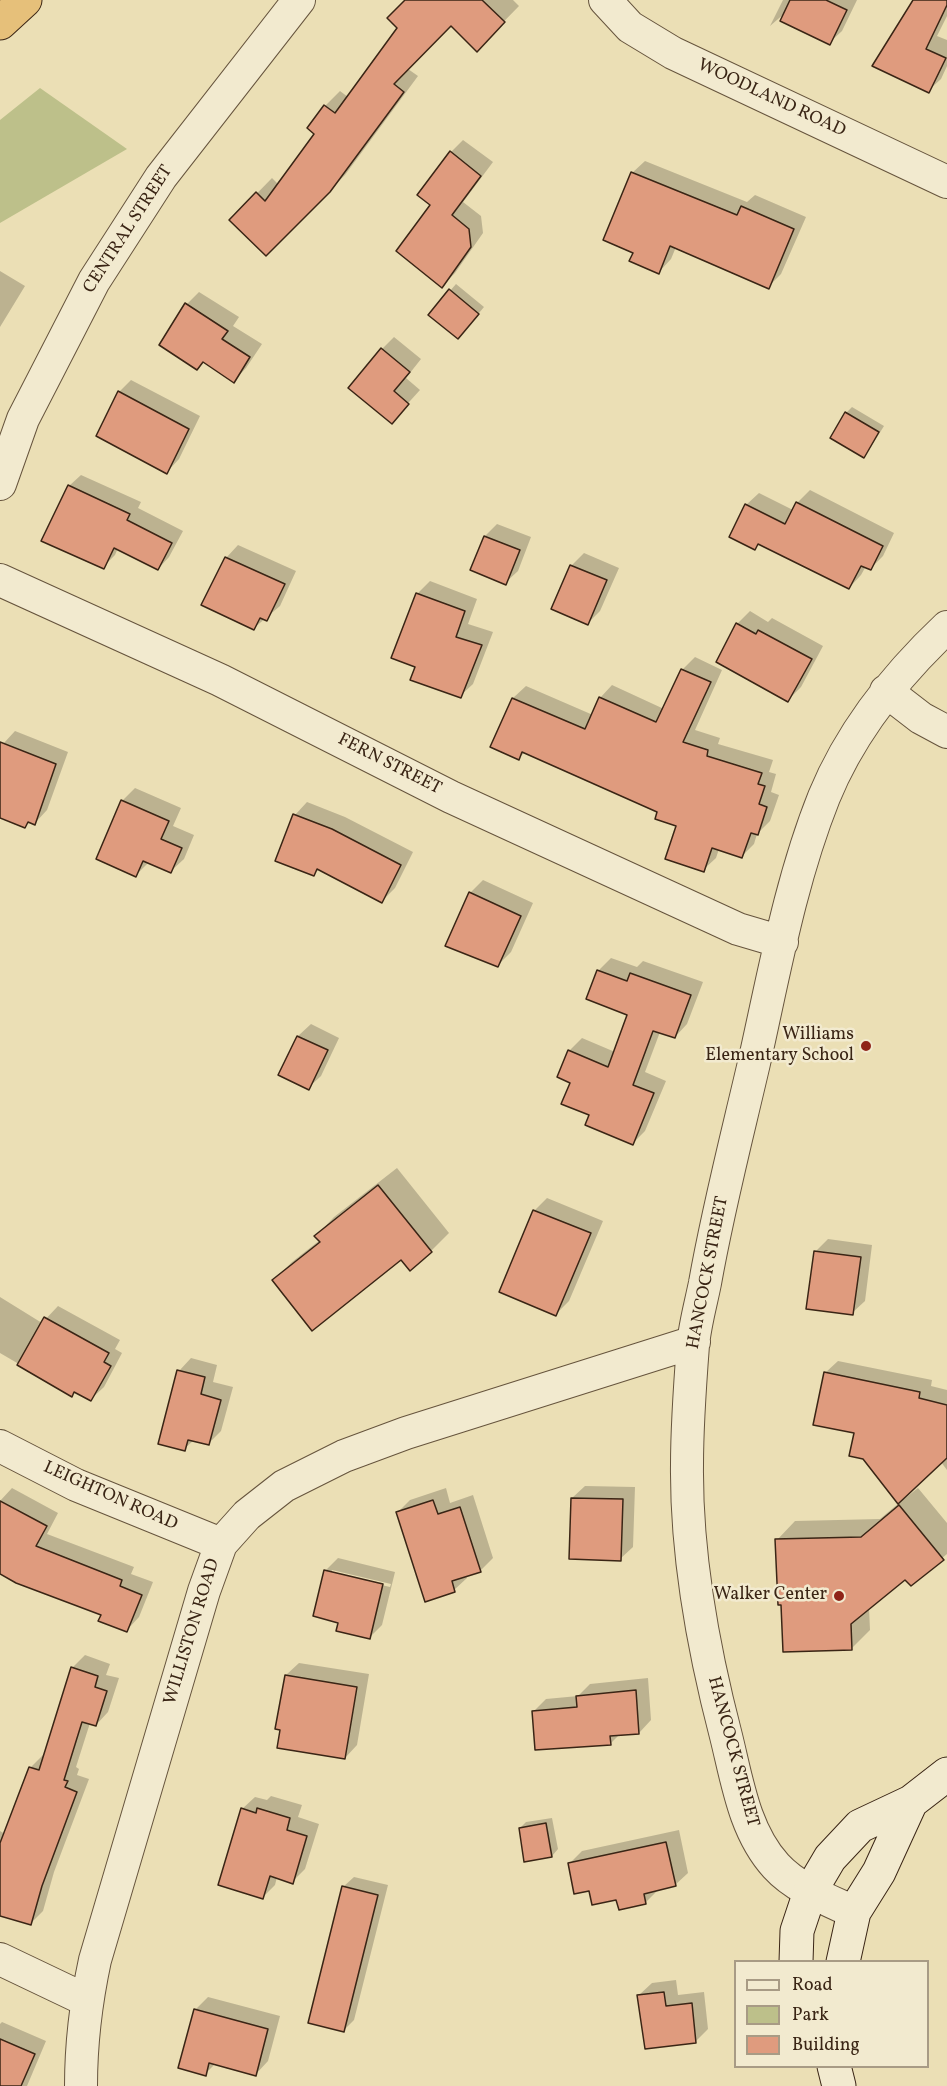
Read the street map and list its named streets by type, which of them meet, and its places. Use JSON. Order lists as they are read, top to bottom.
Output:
{
  "streets": {
    "street": [
      "WOODLAND ROAD",
      "CENTRAL STREET",
      "FERN STREET",
      "HANCOCK STREET",
      "LEIGHTON ROAD",
      "WILLISTON ROAD"
    ]
  },
  "crossings": [
    ["FERN STREET", "HANCOCK STREET"],
    ["HANCOCK STREET", "WILLISTON ROAD"],
    ["LEIGHTON ROAD", "WILLISTON ROAD"]
  ],
  "places": ["Williams Elementary School", "Walker Center"],
  "legend": ["Road", "Park", "Building"]
}
